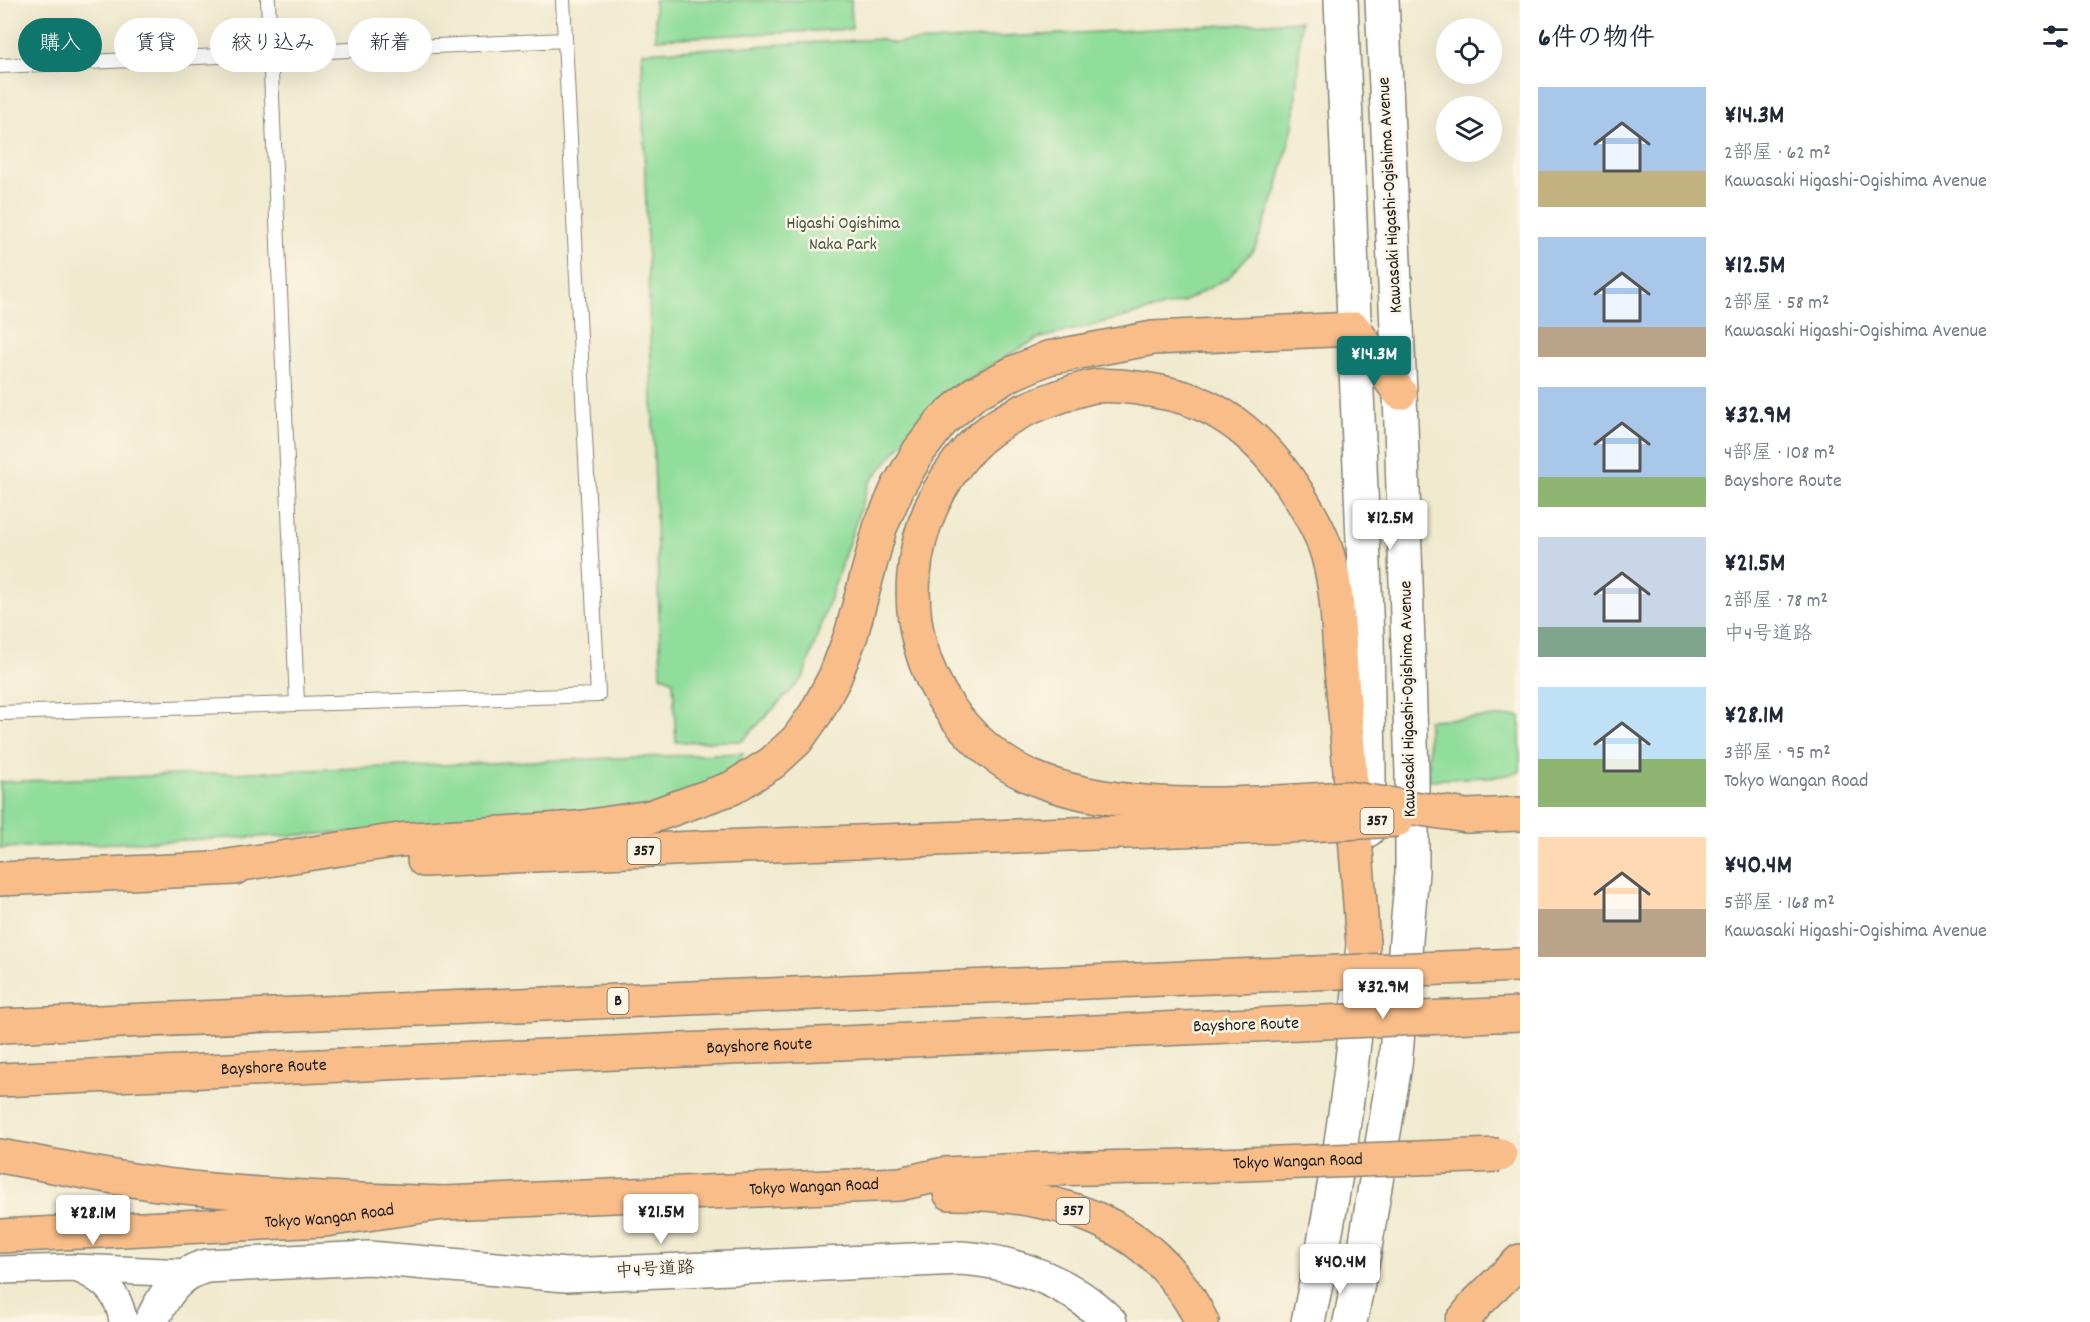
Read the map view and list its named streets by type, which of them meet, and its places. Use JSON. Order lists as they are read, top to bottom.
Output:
{
  "streets": {
    "highway": [
      "357",
      "B",
      "Bayshore Route",
      "Tokyo Wangan Road"
    ],
    "street": ["Kawasaki Higashi-Ogishima Avenue", "中4号道路"]
  },
  "crossings": [
    ["357", "Tokyo Wangan Road"]
  ],
  "parks": ["Higashi Ogishima Naka Park"],
  "page": {
    "heading": "6件の物件",
    "chip": [
      "購入",
      "賃貸",
      "絞り込み",
      "新着"
    ],
    "list": [
      {
        "name": "¥14.3M",
        "note": "2部屋 · 62 m² · Kawasaki Higashi-Ogishima Avenue"
      },
      {
        "name": "¥12.5M",
        "note": "2部屋 · 58 m² · Kawasaki Higashi-Ogishima Avenue"
      },
      {
        "name": "¥32.9M",
        "note": "4部屋 · 108 m² · Bayshore Route"
      },
      {
        "name": "¥21.5M",
        "note": "2部屋 · 78 m² · 中4号道路"
      },
      {
        "name": "¥28.1M",
        "note": "3部屋 · 95 m² · Tokyo Wangan Road"
      },
      {
        "name": "¥40.4M",
        "note": "5部屋 · 168 m² · Kawasaki Higashi-Ogishima Avenue"
      }
    ],
    "price": [
      "¥14.3M",
      "¥12.5M",
      "¥32.9M",
      "¥21.5M",
      "¥28.1M",
      "¥40.4M"
    ]
  }
}
